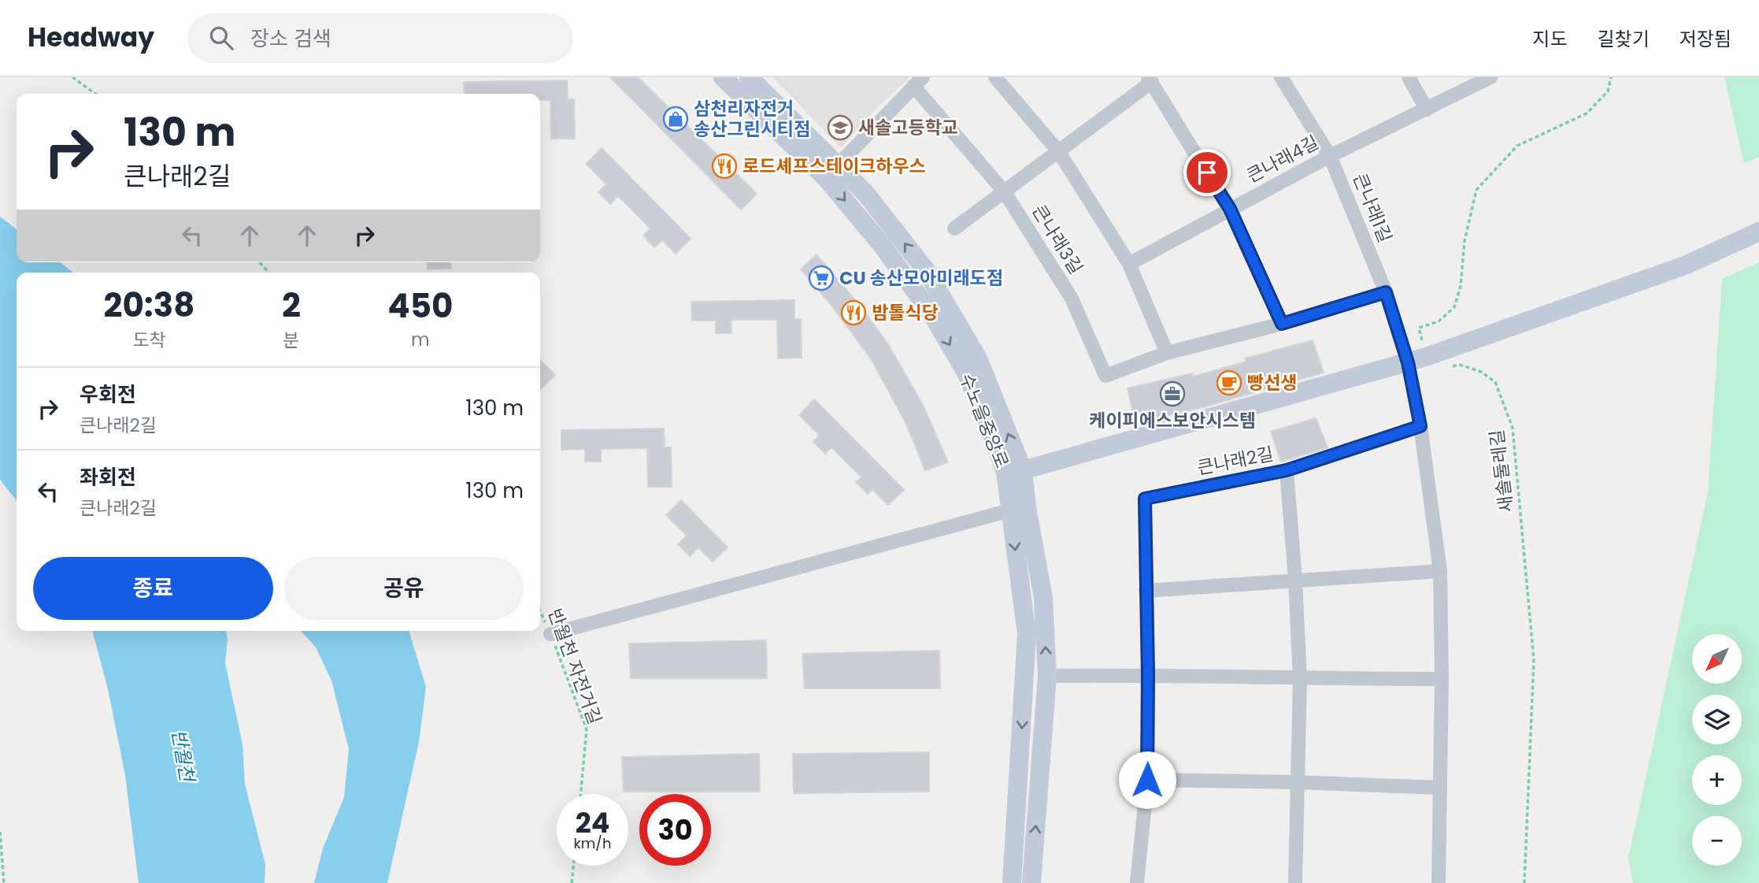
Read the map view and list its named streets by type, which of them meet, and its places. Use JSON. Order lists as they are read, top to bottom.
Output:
{
  "streets": {
    "main road": ["수노을중앙로"],
    "street": [
      "큰나래4길",
      "큰나래1길",
      "큰나래3길",
      "큰나래2길"
    ],
    "path": ["새솔둘레길", "반월천 자전거길"]
  },
  "crossings": [
    ["큰나래4길", "큰나래1길"],
    ["큰나래1길", "큰나래3길"]
  ],
  "water": ["반월천"],
  "places": {
    "shop": ["삼천리자전거 송산그린시티점"],
    "school or university": ["새솔고등학교"],
    "restaurant": ["로드셰프스테이크하우스", "밤톨식당"],
    "supermarket": ["CU 송산모아미래도점"],
    "cafe": ["빵선생"],
    "office": ["케이피에스보안시스템"]
  },
  "north": "bottom left",
  "page": {
    "header": "Headway",
    "search": "장소 검색",
    "nav": ["지도", "길찾기", "저장됨"],
    "turn": ["130 m", "큰나래2길"],
    "eta": [
      "20:38",
      "도착",
      "2",
      "분",
      "450",
      "m"
    ],
    "list": [
      {
        "name": "우회전",
        "note": "큰나래2길",
        "value": "130 m"
      },
      {
        "name": "좌회전",
        "note": "큰나래2길",
        "value": "130 m"
      }
    ],
    "buttons": ["종료", "공유"],
    "map_buttons": ["+", "−"],
    "speed": "24 km/h",
    "limit": "30"
  }
}
